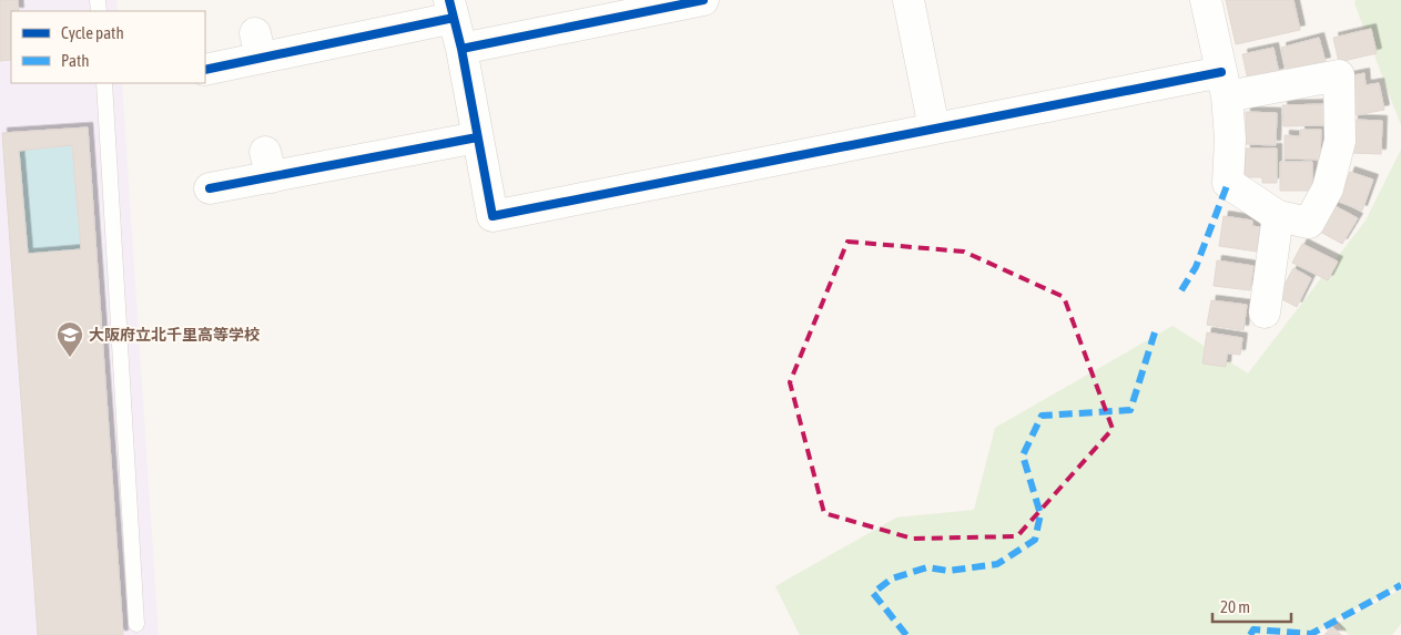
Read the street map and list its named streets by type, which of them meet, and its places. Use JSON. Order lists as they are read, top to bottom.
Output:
{
  "places": {
    "school or university": ["大阪府立北千里高等学校"]
  },
  "legend": ["Cycle path", "Path"],
  "scale_bar": "20 m"
}
